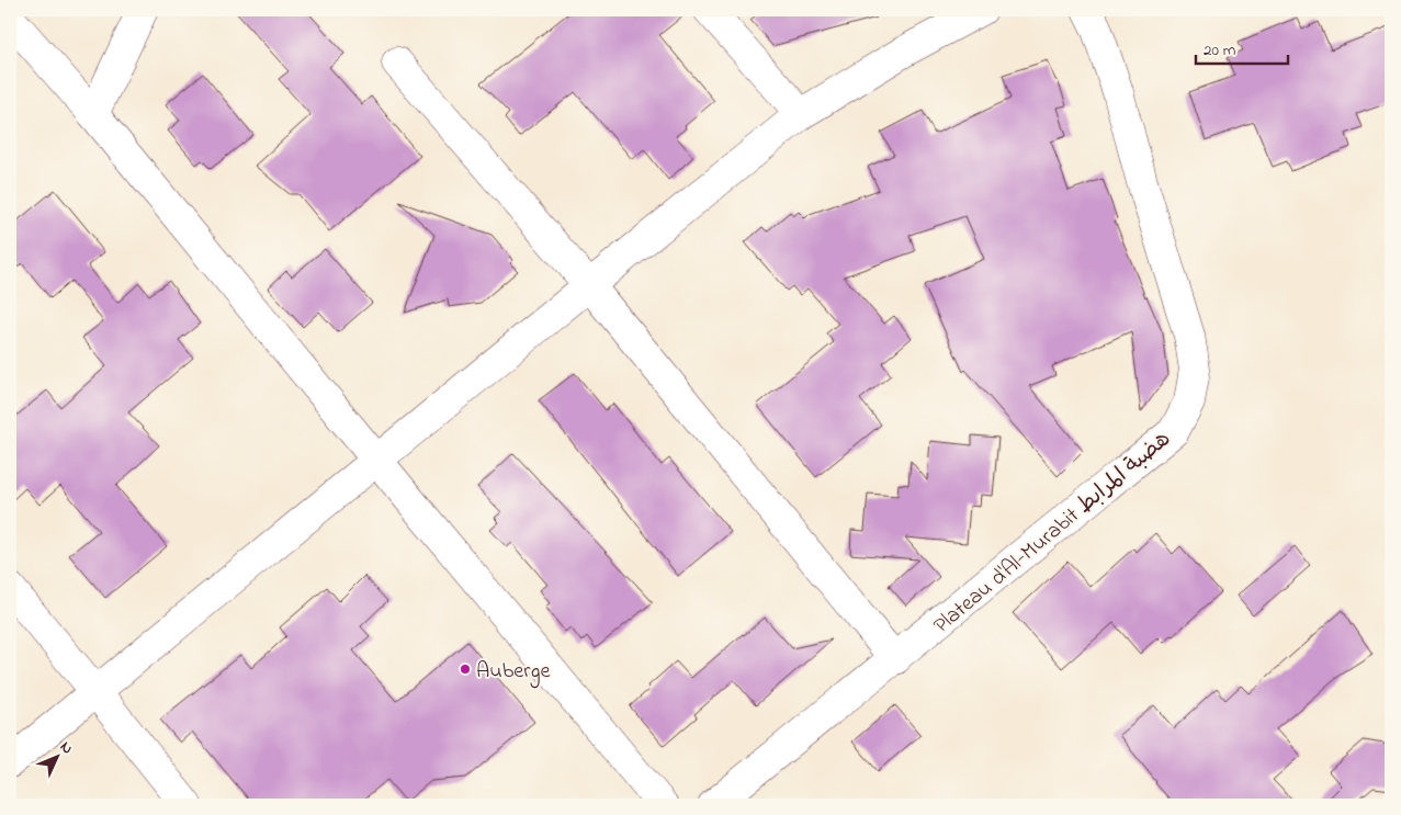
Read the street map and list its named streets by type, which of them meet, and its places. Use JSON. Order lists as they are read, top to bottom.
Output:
{
  "streets": {
    "street": ["Plateau d'Al-Murabit هضبة المرابط"]
  },
  "places": ["Auberge"],
  "scale_bar": "20 m",
  "north": "top right"
}
